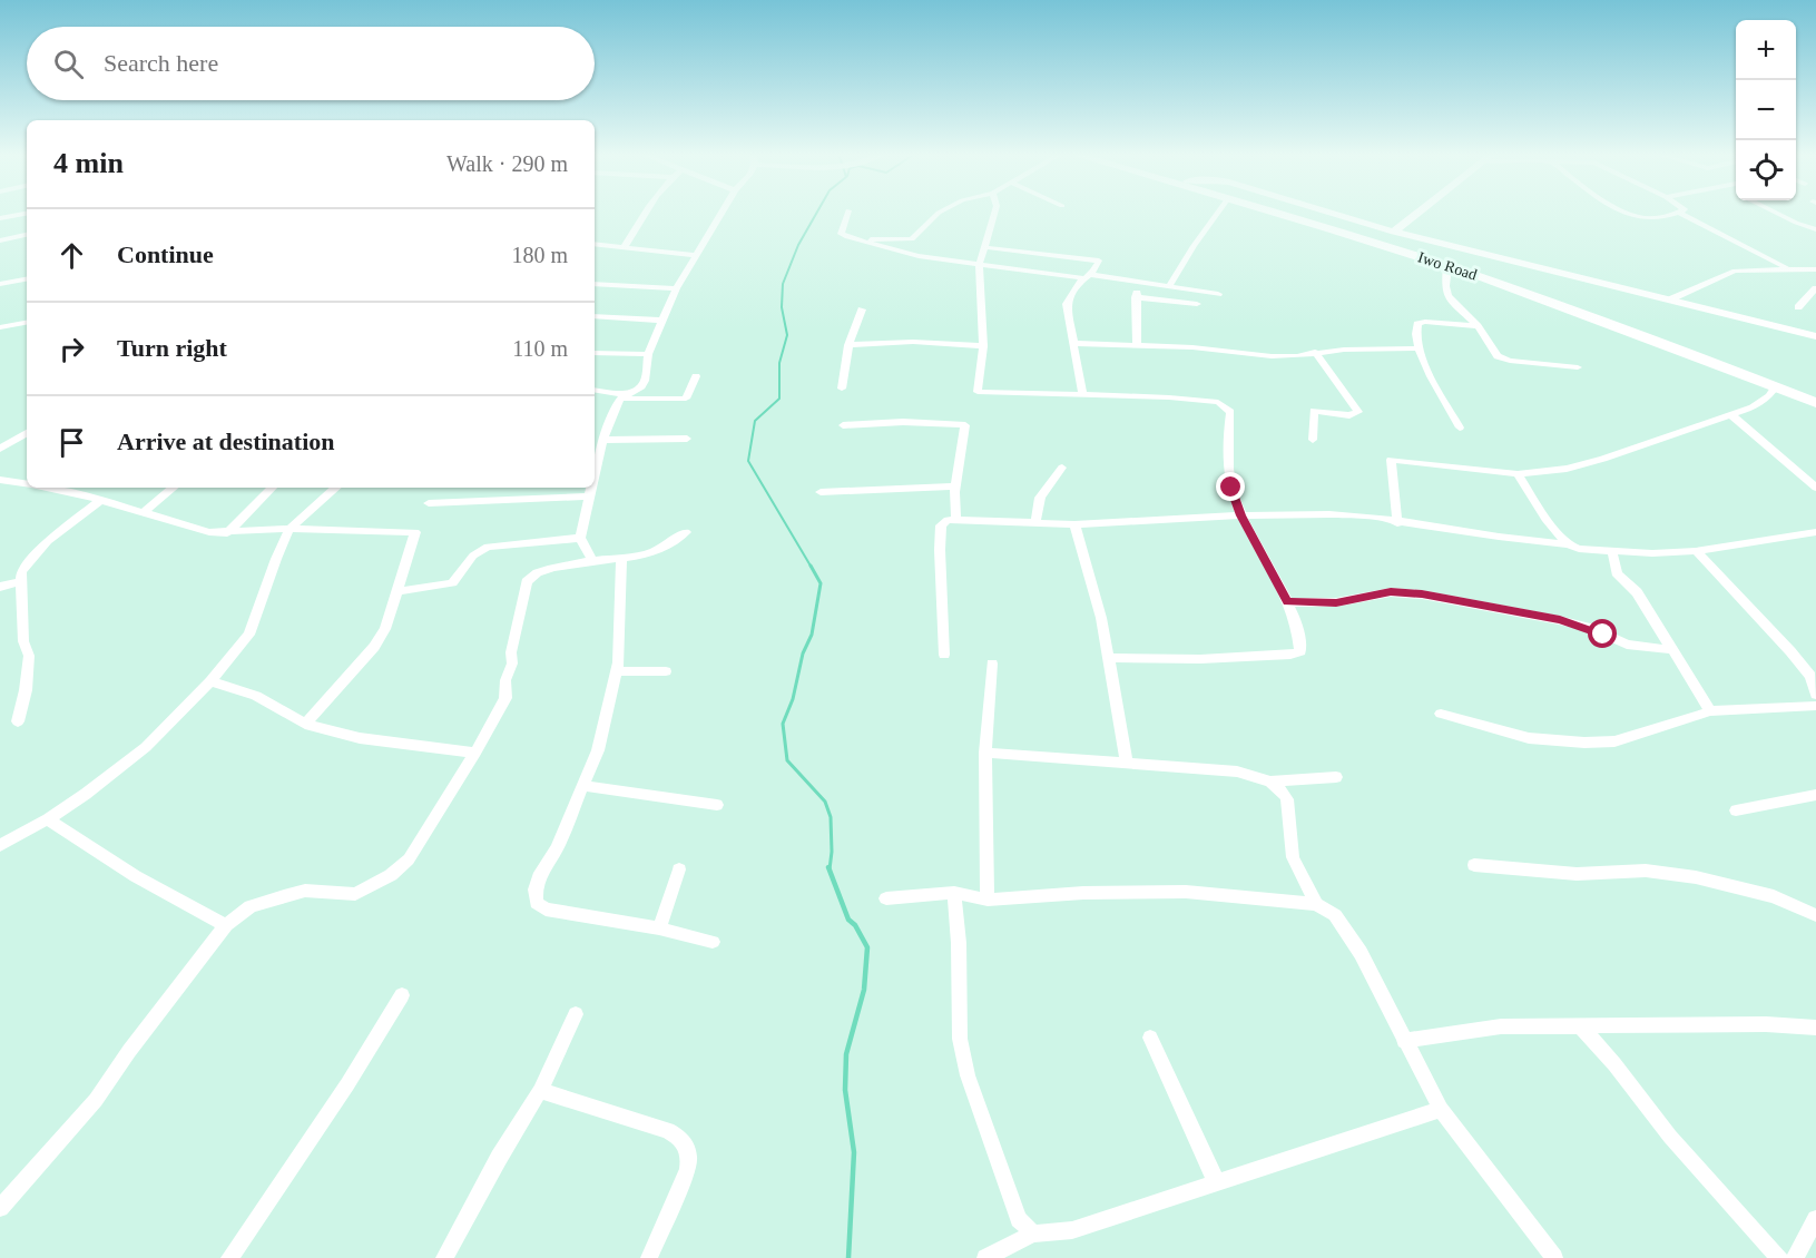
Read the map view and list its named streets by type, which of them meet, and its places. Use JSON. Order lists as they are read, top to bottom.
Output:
{
  "streets": {
    "main road": ["Iwo Road"]
  },
  "page": {
    "map_buttons": ["+", "−"],
    "search": "Search here",
    "heading": ["4 min", "Walk · 290 m"],
    "list": [
      ["Continue", "180 m"],
      ["Turn right", "110 m"],
      "Arrive at destination"
    ]
  }
}
